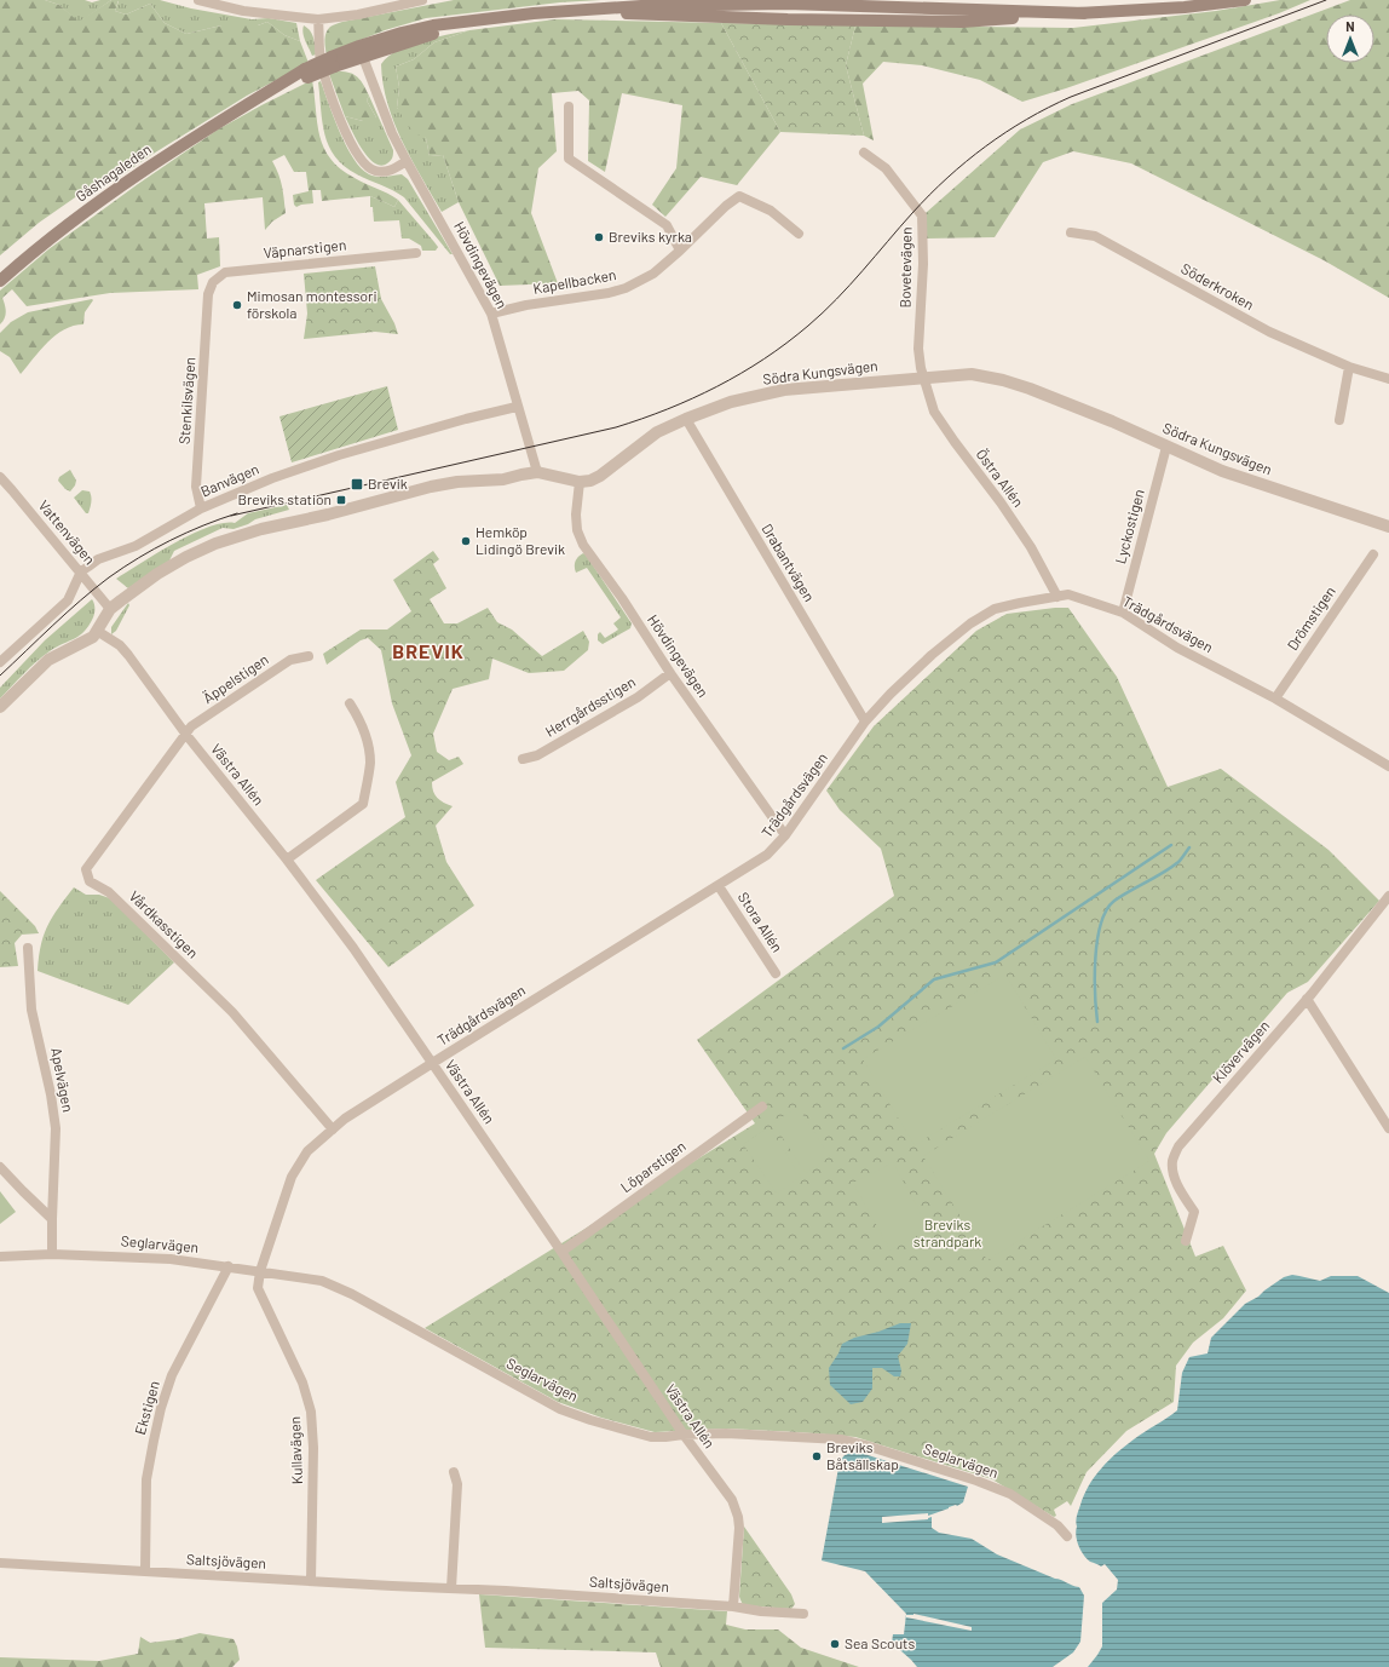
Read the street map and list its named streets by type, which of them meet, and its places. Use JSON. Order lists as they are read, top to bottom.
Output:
{
  "streets": {
    "main road": ["Gåshagaleden"],
    "street": [
      "Väpnarstigen",
      "Hövdingevägen",
      "Bovetevägen",
      "Kapellbacken",
      "Söderkroken",
      "Södra Kungsvägen",
      "Stenkilsvägen",
      "Östra Allén",
      "Banvägen",
      "Lyckostigen",
      "Vattenvägen",
      "Drabantvägen",
      "Drömstigen",
      "Trädgårdsvägen",
      "Äppelstigen",
      "Herrgårdsstigen",
      "Västra Allén",
      "Stora Allén",
      "Vårdkasstigen",
      "Klövervägen",
      "Apelvägen",
      "Löparstigen",
      "Seglarvägen",
      "Ekstigen",
      "Kullavägen",
      "Saltsjövägen"
    ]
  },
  "crossings": [
    ["Gåshagaleden", "Hövdingevägen"],
    ["Väpnarstigen", "Stenkilsvägen"],
    ["Hövdingevägen", "Kapellbacken"],
    ["Hövdingevägen", "Södra Kungsvägen"],
    ["Hövdingevägen", "Banvägen"],
    ["Hövdingevägen", "Trädgårdsvägen"],
    ["Hövdingevägen", "Herrgårdsstigen"],
    ["Bovetevägen", "Södra Kungsvägen"],
    ["Bovetevägen", "Östra Allén"],
    ["Södra Kungsvägen", "Östra Allén"],
    ["Södra Kungsvägen", "Lyckostigen"],
    ["Södra Kungsvägen", "Drabantvägen"],
    ["Stenkilsvägen", "Banvägen"],
    ["Östra Allén", "Trädgårdsvägen"],
    ["Banvägen", "Vattenvägen"],
    ["Lyckostigen", "Trädgårdsvägen"],
    ["Drabantvägen", "Trädgårdsvägen"],
    ["Drömstigen", "Trädgårdsvägen"],
    ["Trädgårdsvägen", "Västra Allén"],
    ["Trädgårdsvägen", "Stora Allén"],
    ["Trädgårdsvägen", "Vårdkasstigen"],
    ["Trädgårdsvägen", "Seglarvägen"],
    ["Trädgårdsvägen", "Kullavägen"],
    ["Äppelstigen", "Västra Allén"],
    ["Äppelstigen", "Vårdkasstigen"],
    ["Västra Allén", "Vårdkasstigen"],
    ["Västra Allén", "Löparstigen"],
    ["Västra Allén", "Seglarvägen"],
    ["Västra Allén", "Saltsjövägen"],
    ["Apelvägen", "Seglarvägen"],
    ["Seglarvägen", "Ekstigen"],
    ["Seglarvägen", "Kullavägen"],
    ["Ekstigen", "Saltsjövägen"],
    ["Kullavägen", "Saltsjövägen"]
  ],
  "districts": ["BREVIK"],
  "parks": ["Breviks strandpark"],
  "places": {
    "other": [
      "Breviks kyrka",
      "Mimosan montessori förskola",
      "Hemköp Lidingö Brevik",
      "Breviks Båtsällskap",
      "Sea Scouts"
    ],
    "transit": ["Brevik", "Breviks station"]
  },
  "north": "top"
}
